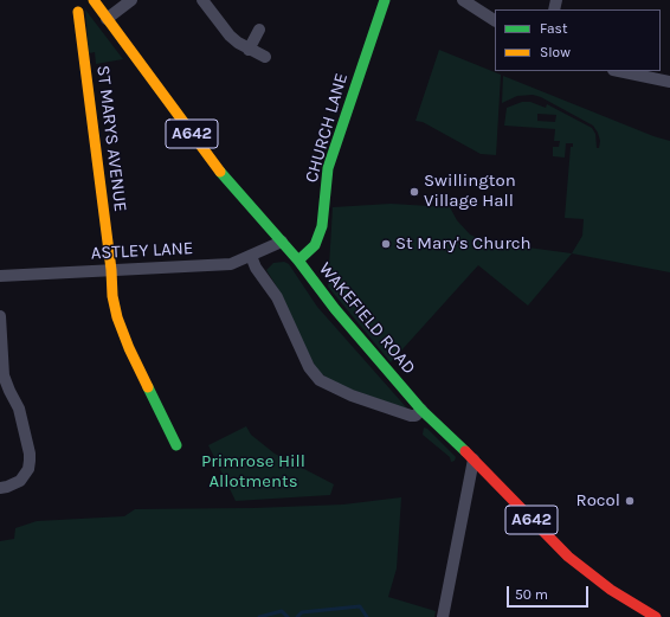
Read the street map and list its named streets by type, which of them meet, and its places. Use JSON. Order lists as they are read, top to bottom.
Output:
{
  "streets": {
    "main road": [
      "CHURCH LANE",
      "A642",
      "ST MARYS AVENUE",
      "WAKEFIELD ROAD"
    ],
    "street": ["ASTLEY LANE"]
  },
  "crossings": [
    ["CHURCH LANE", "WAKEFIELD ROAD"],
    ["ST MARYS AVENUE", "ASTLEY LANE"],
    ["ASTLEY LANE", "WAKEFIELD ROAD"]
  ],
  "parks": ["Primrose Hill Allotments"],
  "places": ["Swillington Village Hall", "St Mary's Church", "Rocol"],
  "legend": ["Fast", "Slow"],
  "scale_bar": "50 m"
}
